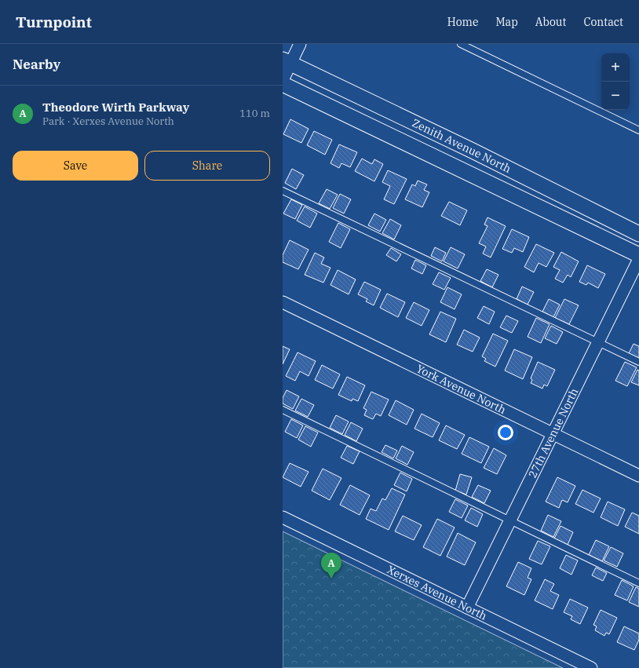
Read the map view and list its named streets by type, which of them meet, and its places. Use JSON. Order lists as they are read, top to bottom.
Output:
{
  "streets": {
    "street": [
      "Zenith Avenue North",
      "York Avenue North",
      "27th Avenue North",
      "Xerxes Avenue North"
    ]
  },
  "crossings": [
    ["York Avenue North", "27th Avenue North"],
    ["27th Avenue North", "Xerxes Avenue North"]
  ],
  "page": {
    "header": "Turnpoint",
    "nav": [
      "Home",
      "Map",
      "About",
      "Contact"
    ],
    "heading": "Nearby",
    "map_buttons": ["+", "−"],
    "list": [
      {
        "mark": "A",
        "name": "Theodore Wirth Parkway",
        "note": "Park · Xerxes Avenue North",
        "value": "110 m"
      }
    ],
    "buttons": ["Save", "Share"],
    "pins": "A"
  }
}
